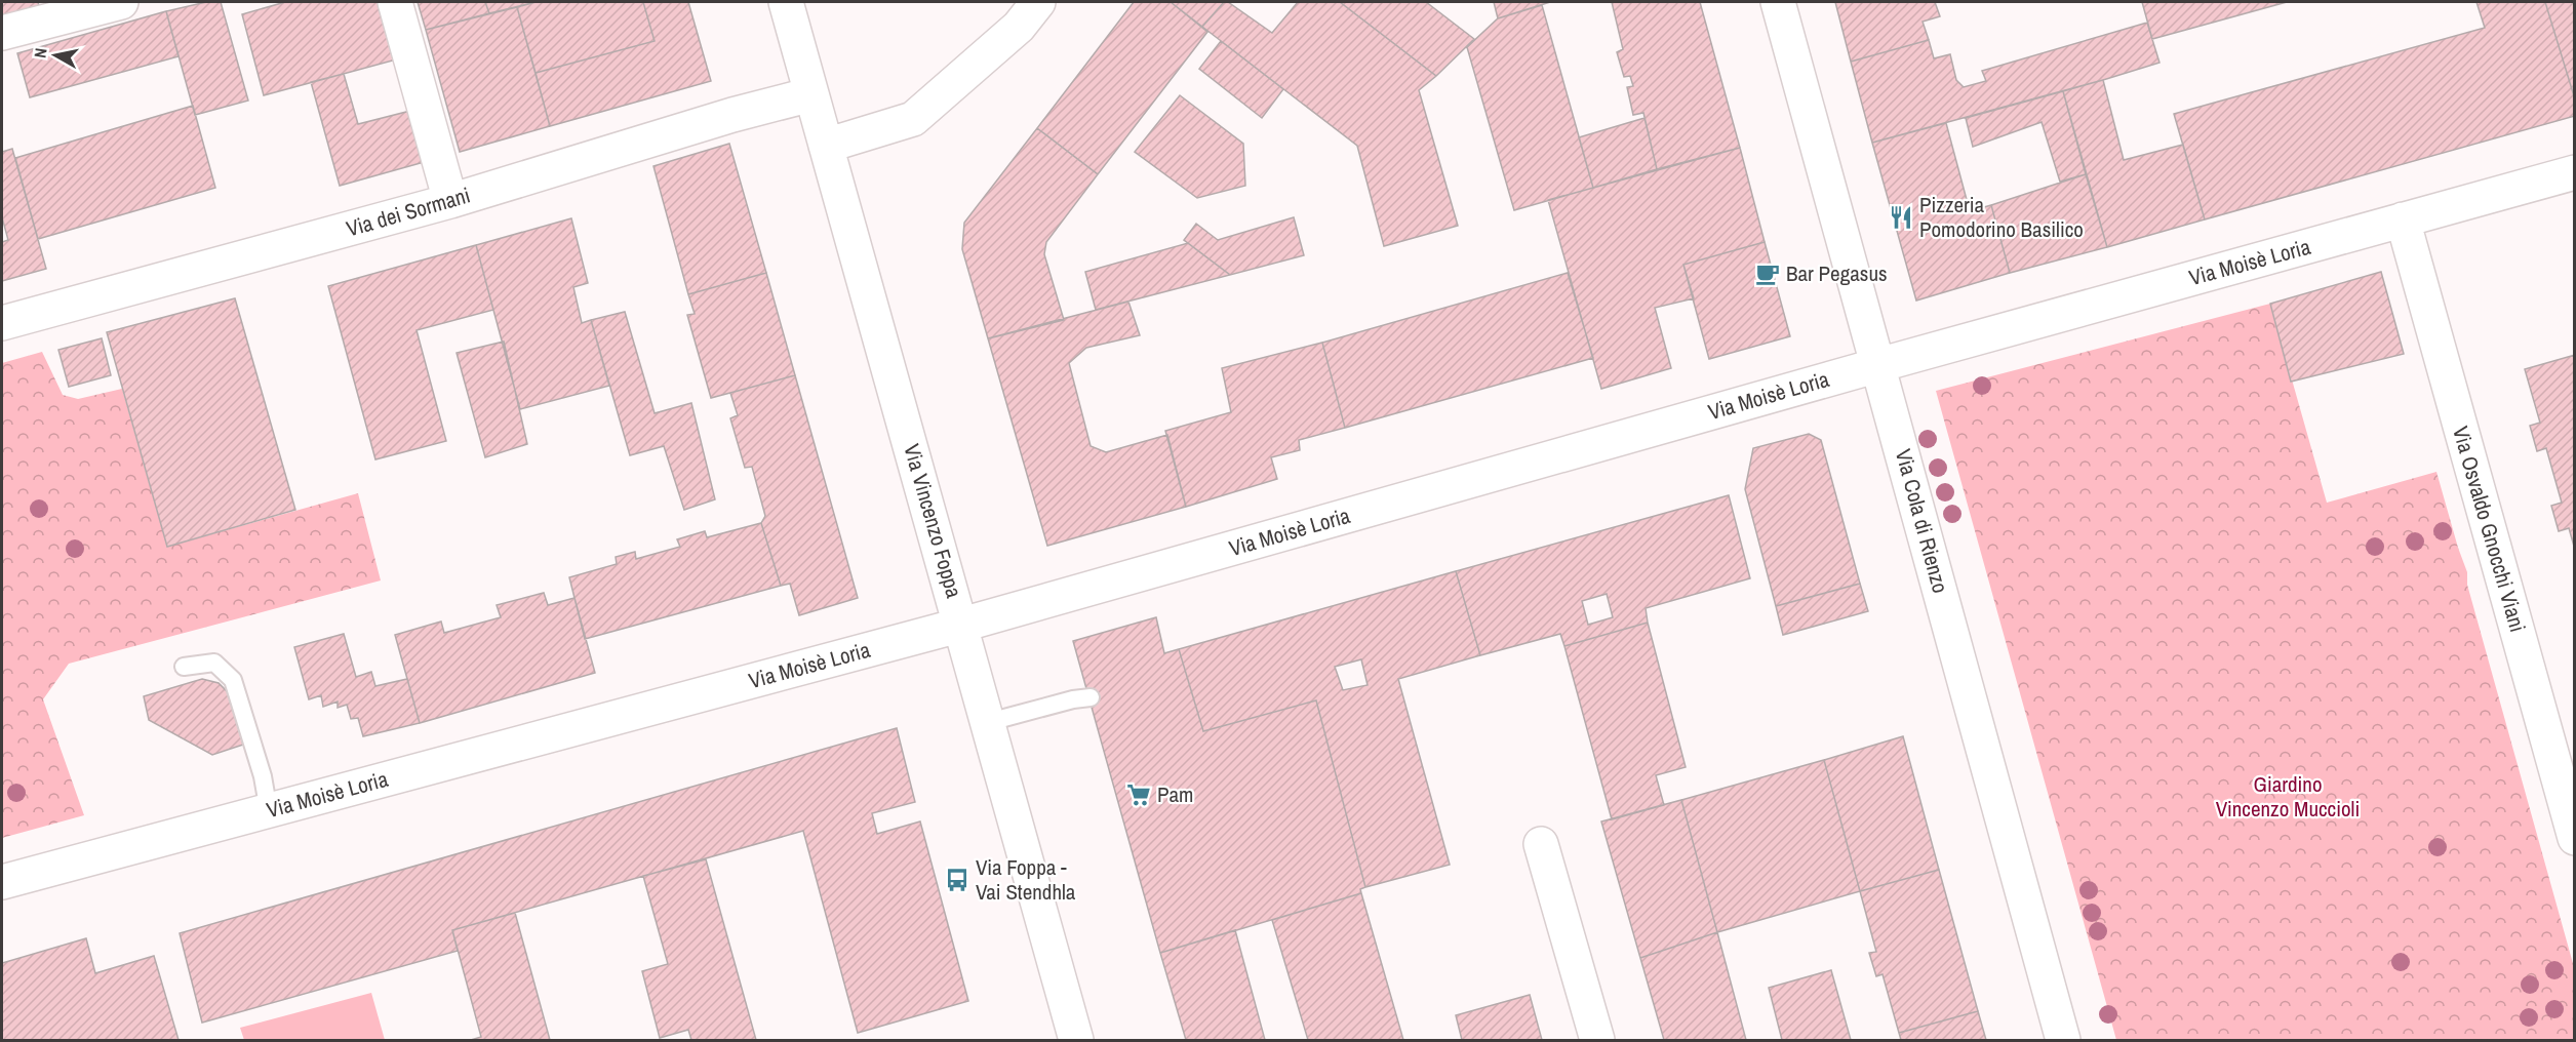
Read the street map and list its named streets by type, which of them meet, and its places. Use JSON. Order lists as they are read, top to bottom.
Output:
{
  "streets": {
    "street": [
      "Via dei Sormani",
      "Via Moisè Loria",
      "Via Vincenzo Foppa",
      "Via Cola di Rienzo",
      "Via Osvaldo Gnocchi Viani"
    ]
  },
  "crossings": [
    ["Via dei Sormani", "Via Vincenzo Foppa"],
    ["Via Moisè Loria", "Via Vincenzo Foppa"],
    ["Via Moisè Loria", "Via Cola di Rienzo"],
    ["Via Moisè Loria", "Via Osvaldo Gnocchi Viani"]
  ],
  "parks": ["Giardino Vincenzo Muccioli"],
  "places": {
    "restaurant": ["Pizzeria Pomodorino Basilico"],
    "cafe": ["Bar Pegasus"],
    "supermarket": ["Pam"],
    "bus stop": ["Via Foppa - Vai Stendhla"]
  },
  "north": "left"
}
